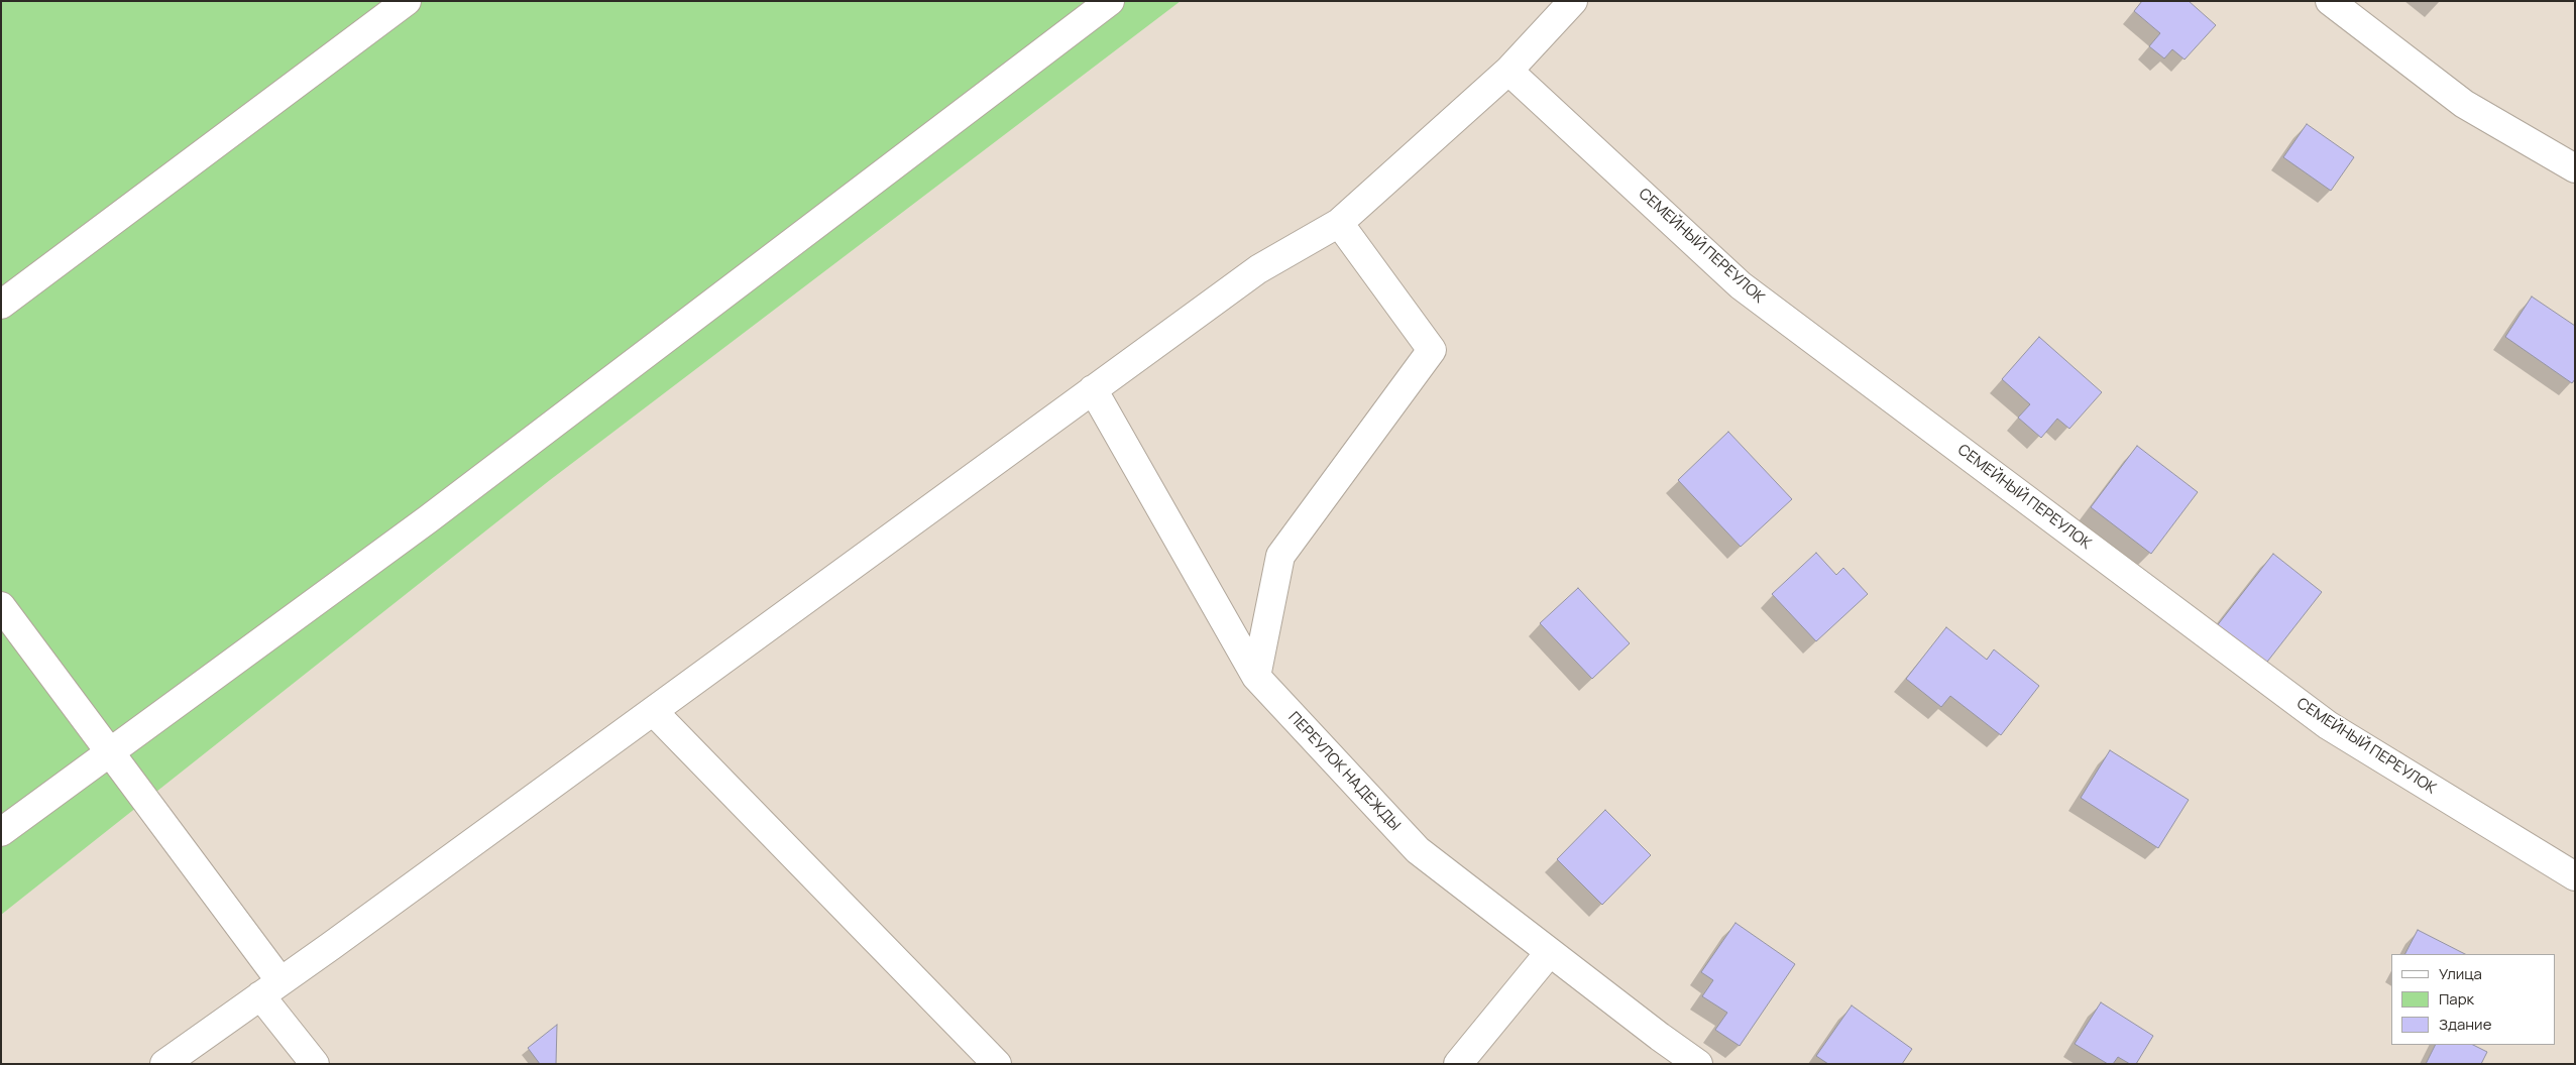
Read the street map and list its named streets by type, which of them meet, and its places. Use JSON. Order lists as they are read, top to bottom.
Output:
{
  "streets": {
    "street": ["СЕМЕЙНЫЙ ПЕРЕУЛОК", "ПЕРЕУЛОК НАДЕЖДЫ"]
  },
  "legend": ["Улица", "Парк", "Здание"]
}
